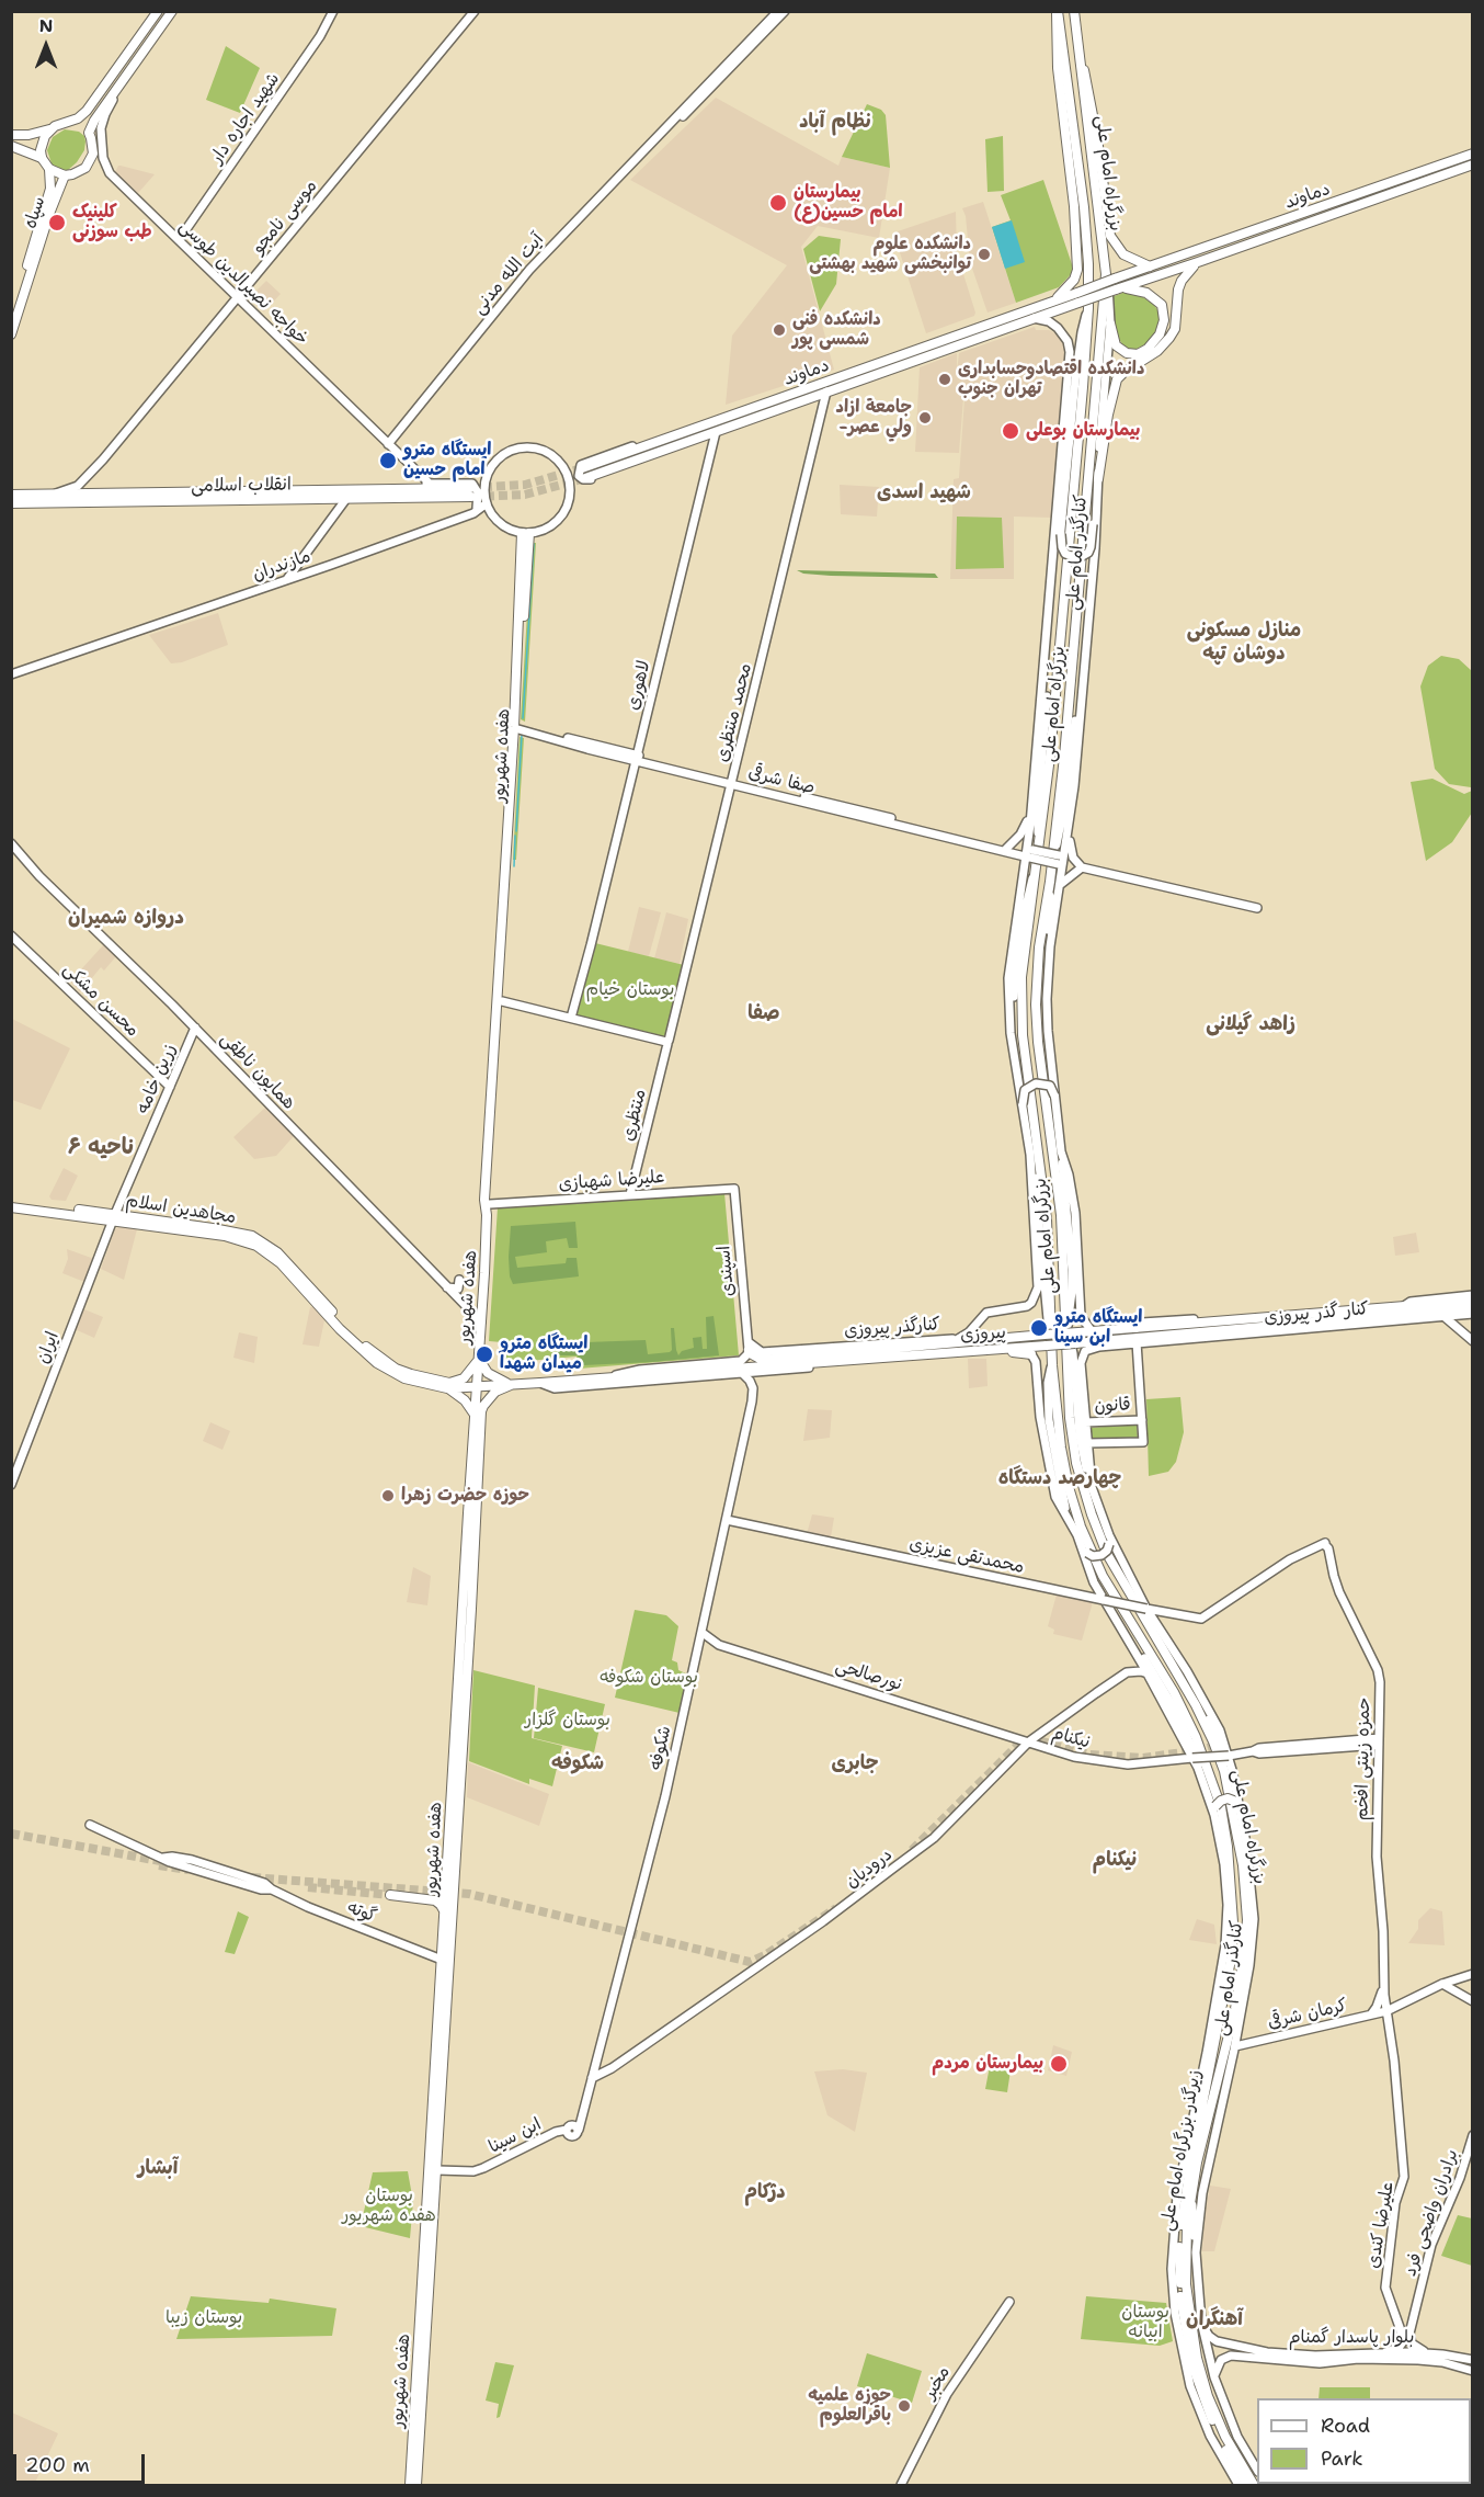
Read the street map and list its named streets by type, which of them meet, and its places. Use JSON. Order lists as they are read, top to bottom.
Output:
{
  "streets": {
    "main road": [
      "شهید اجاره دار",
      "بزرگراه امام علی",
      "دماوند",
      "سپاه",
      "موسی نامجو",
      "آیت الله مدنی",
      "خواجه نصیرالدین طوسی",
      "انقلاب اسلامی",
      "کنارگذر امام علی",
      "مازندران",
      "لاهوری",
      "محمد منتظری",
      "هفده شهریور",
      "صفا شرقی",
      "محسن مشکی",
      "همایون ناطقی",
      "زرین خامه",
      "منتظری",
      "علیرضا شهبازی",
      "مجاهدین اسلام",
      "اسپندی",
      "کنار گذر پیروزی",
      "کنارگذر پیروزی",
      "پیروزی",
      "ایران",
      "قانون",
      "محمدتقی عزیزی",
      "نورصالحی",
      "نیکنام",
      "شکوفه",
      "حمزه زینتی افخم",
      "درودیان",
      "گوته",
      "کرمان شرقی",
      "ابن سینا",
      "زیرگذر بزرگراه امام علی",
      "برادران واضحی فرد",
      "علیرضا کندی",
      "بلوار پاسدار گمنام",
      "مخبر"
    ]
  },
  "crossings": [
    ["شهید اجاره دار", "خواجه نصیرالدین طوسی"],
    ["بزرگراه امام علی", "کنارگذر امام علی"],
    ["بزرگراه امام علی", "صفا شرقی"],
    ["بزرگراه امام علی", "کنارگذر پیروزی"],
    ["بزرگراه امام علی", "پیروزی"],
    ["بزرگراه امام علی", "زیرگذر بزرگراه امام علی"],
    ["دماوند", "لاهوری"],
    ["دماوند", "محمد منتظری"],
    ["موسی نامجو", "خواجه نصیرالدین طوسی"],
    ["موسی نامجو", "انقلاب اسلامی"],
    ["آیت الله مدنی", "خواجه نصیرالدین طوسی"],
    ["کنارگذر امام علی", "کنار گذر پیروزی"],
    ["کنارگذر امام علی", "پیروزی"],
    ["کنارگذر امام علی", "قانون"],
    ["کنارگذر امام علی", "محمدتقی عزیزی"],
    ["کنارگذر امام علی", "نیکنام"],
    ["کنارگذر امام علی", "درودیان"],
    ["کنارگذر امام علی", "کرمان شرقی"],
    ["کنارگذر امام علی", "بلوار پاسدار گمنام"],
    ["مازندران", "هفده شهریور"],
    ["لاهوری", "صفا شرقی"],
    ["محمد منتظری", "صفا شرقی"],
    ["محمد منتظری", "منتظری"],
    ["هفده شهریور", "صفا شرقی"],
    ["هفده شهریور", "همایون ناطقی"],
    ["هفده شهریور", "علیرضا شهبازی"],
    ["هفده شهریور", "مجاهدین اسلام"],
    ["هفده شهریور", "پیروزی"],
    ["هفده شهریور", "گوته"],
    ["هفده شهریور", "ابن سینا"],
    ["محسن مشکی", "زرین خامه"],
    ["همایون ناطقی", "زرین خامه"],
    ["زرین خامه", "مجاهدین اسلام"],
    ["زرین خامه", "ایران"],
    ["منتظری", "علیرضا شهبازی"],
    ["علیرضا شهبازی", "اسپندی"],
    ["مجاهدین اسلام", "پیروزی"],
    ["مجاهدین اسلام", "ایران"],
    ["اسپندی", "کنارگذر پیروزی"],
    ["اسپندی", "پیروزی"],
    ["کنار گذر پیروزی", "پیروزی"],
    ["کنارگذر پیروزی", "پیروزی"],
    ["محمدتقی عزیزی", "شکوفه"],
    ["محمدتقی عزیزی", "حمزه زینتی افخم"],
    ["نورصالحی", "نیکنام"],
    ["نورصالحی", "شکوفه"],
    ["نورصالحی", "درودیان"],
    ["نیکنام", "حمزه زینتی افخم"],
    ["نیکنام", "درودیان"],
    ["شکوفه", "درودیان"],
    ["شکوفه", "ابن سینا"],
    ["حمزه زینتی افخم", "کرمان شرقی"],
    ["حمزه زینتی افخم", "علیرضا کندی"],
    ["کرمان شرقی", "علیرضا کندی"]
  ],
  "districts": [
    "نظام آباد",
    "شهید اسدی",
    "منازل مسکونی دوشان تپه",
    "دروازه شمیران",
    "صفا",
    "زاهد گیلانی",
    "ناحیه ۶",
    "چهارصد دستگاه",
    "شکوفه",
    "جابری",
    "نیکنام",
    "آبشار",
    "دژکام",
    "آهنگران"
  ],
  "parks": [
    "بوستان خیام",
    "بوستان شکوفه",
    "بوستان گلزار",
    "بوستان هفده شهریور",
    "بوستان ابیانه",
    "بوستان زیبا"
  ],
  "places": [
    "بیمارستان امام حسین(ع)",
    "کلینیک طب سوزنی",
    "دانشکده علوم توانبخشی شهید بهشتی",
    "دانشکده فنی شمسی پور",
    "دانشکده اقتصادوحسابداری تهران جنوب",
    "جامعة ازاد -ولي عصر",
    "بیمارستان بوعلی",
    "ایستگاه مترو امام حسین",
    "ایستگاه مترو ابن سینا",
    "ایستگاه مترو میدان شهدا",
    "حوزه حضرت زهرا",
    "بیمارستان مردم",
    "حوزه علمیه باقرالعلوم"
  ],
  "legend": ["Road", "Park"],
  "scale_bar": "200 m",
  "north": "top"
}
